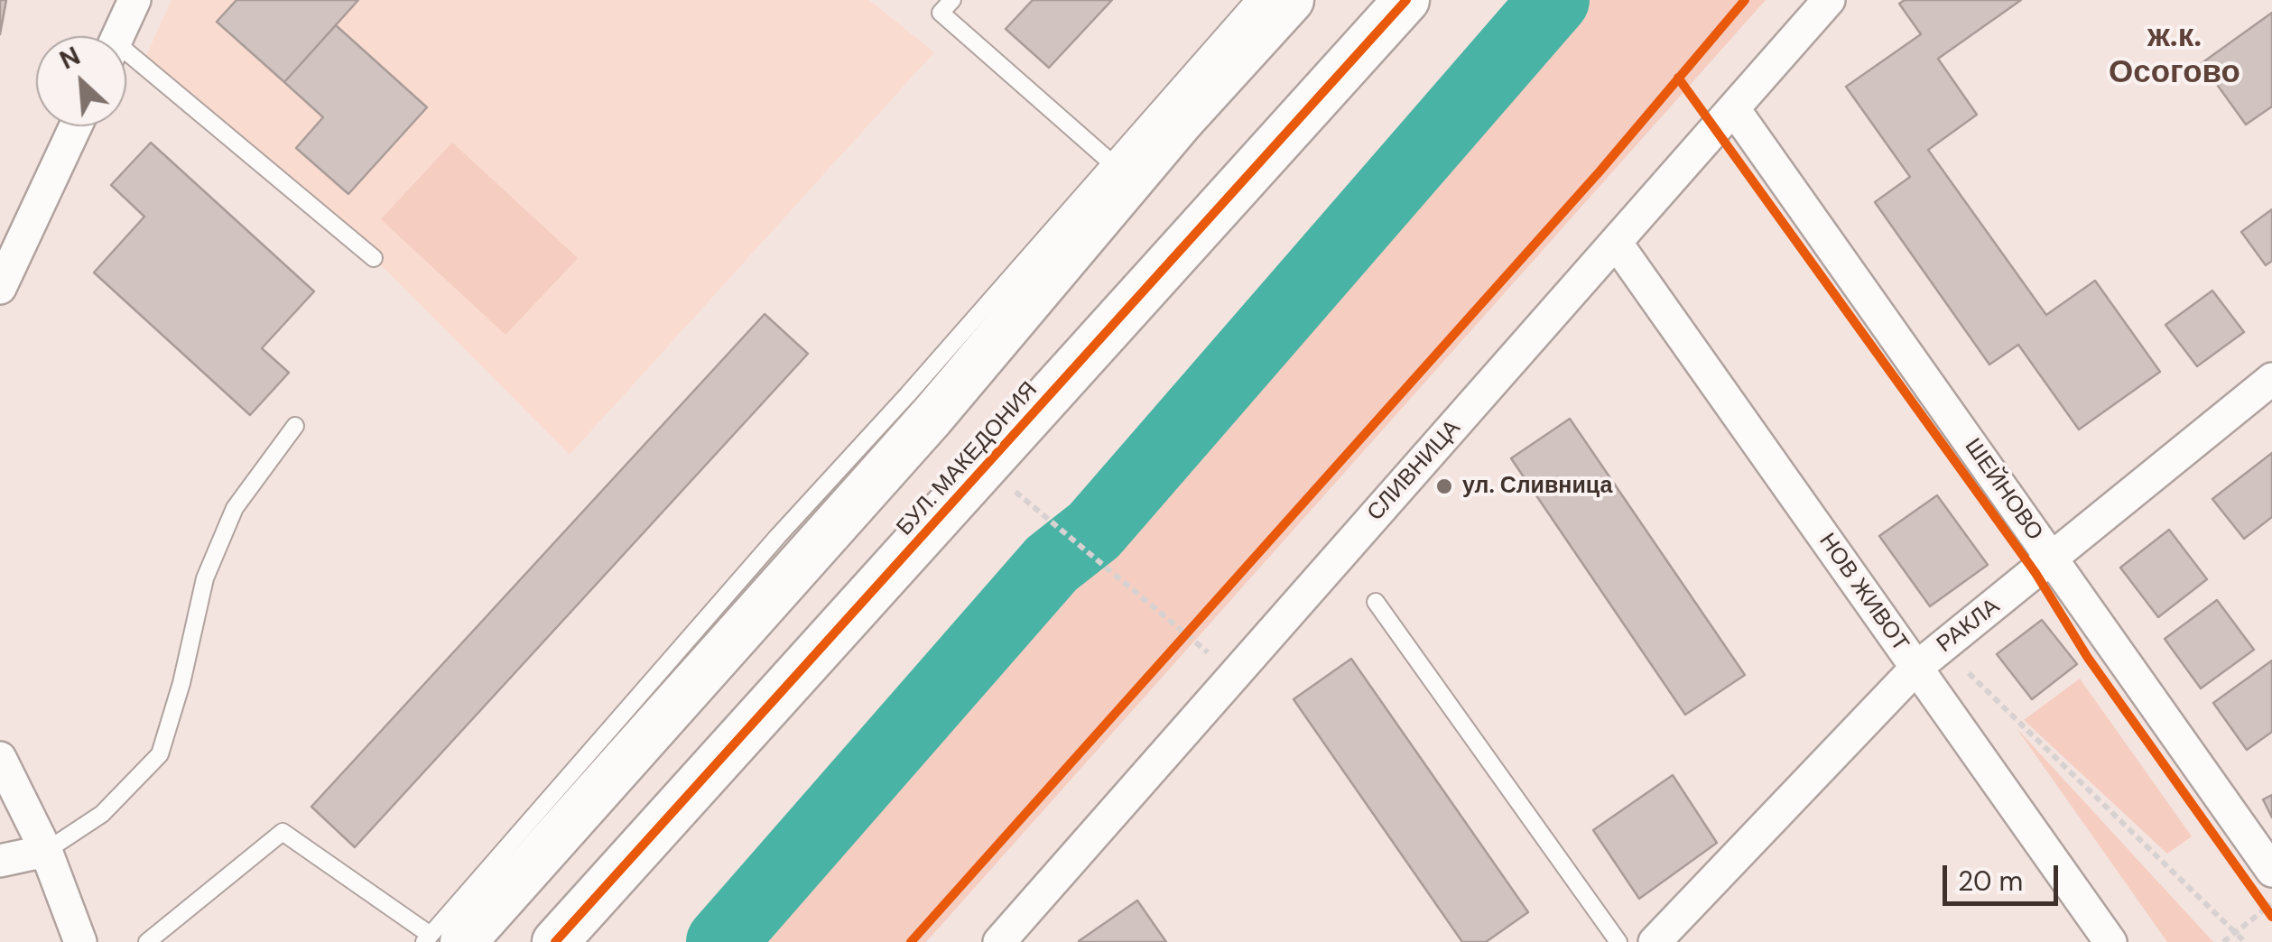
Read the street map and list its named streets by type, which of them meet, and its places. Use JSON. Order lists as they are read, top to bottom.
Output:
{
  "streets": {
    "street": [
      "БУЛ. МАКЕДОНИЯ",
      "СЛИВНИЦА",
      "ШЕЙНОВО",
      "НОВ ЖИВОТ",
      "РАКЛА"
    ]
  },
  "crossings": [
    ["СЛИВНИЦА", "ШЕЙНОВО"],
    ["СЛИВНИЦА", "НОВ ЖИВОТ"],
    ["ШЕЙНОВО", "РАКЛА"],
    ["НОВ ЖИВОТ", "РАКЛА"]
  ],
  "districts": ["ж.к. Осогово"],
  "places": ["ул. Сливница"],
  "scale_bar": "20 m",
  "north": "top left"
}
